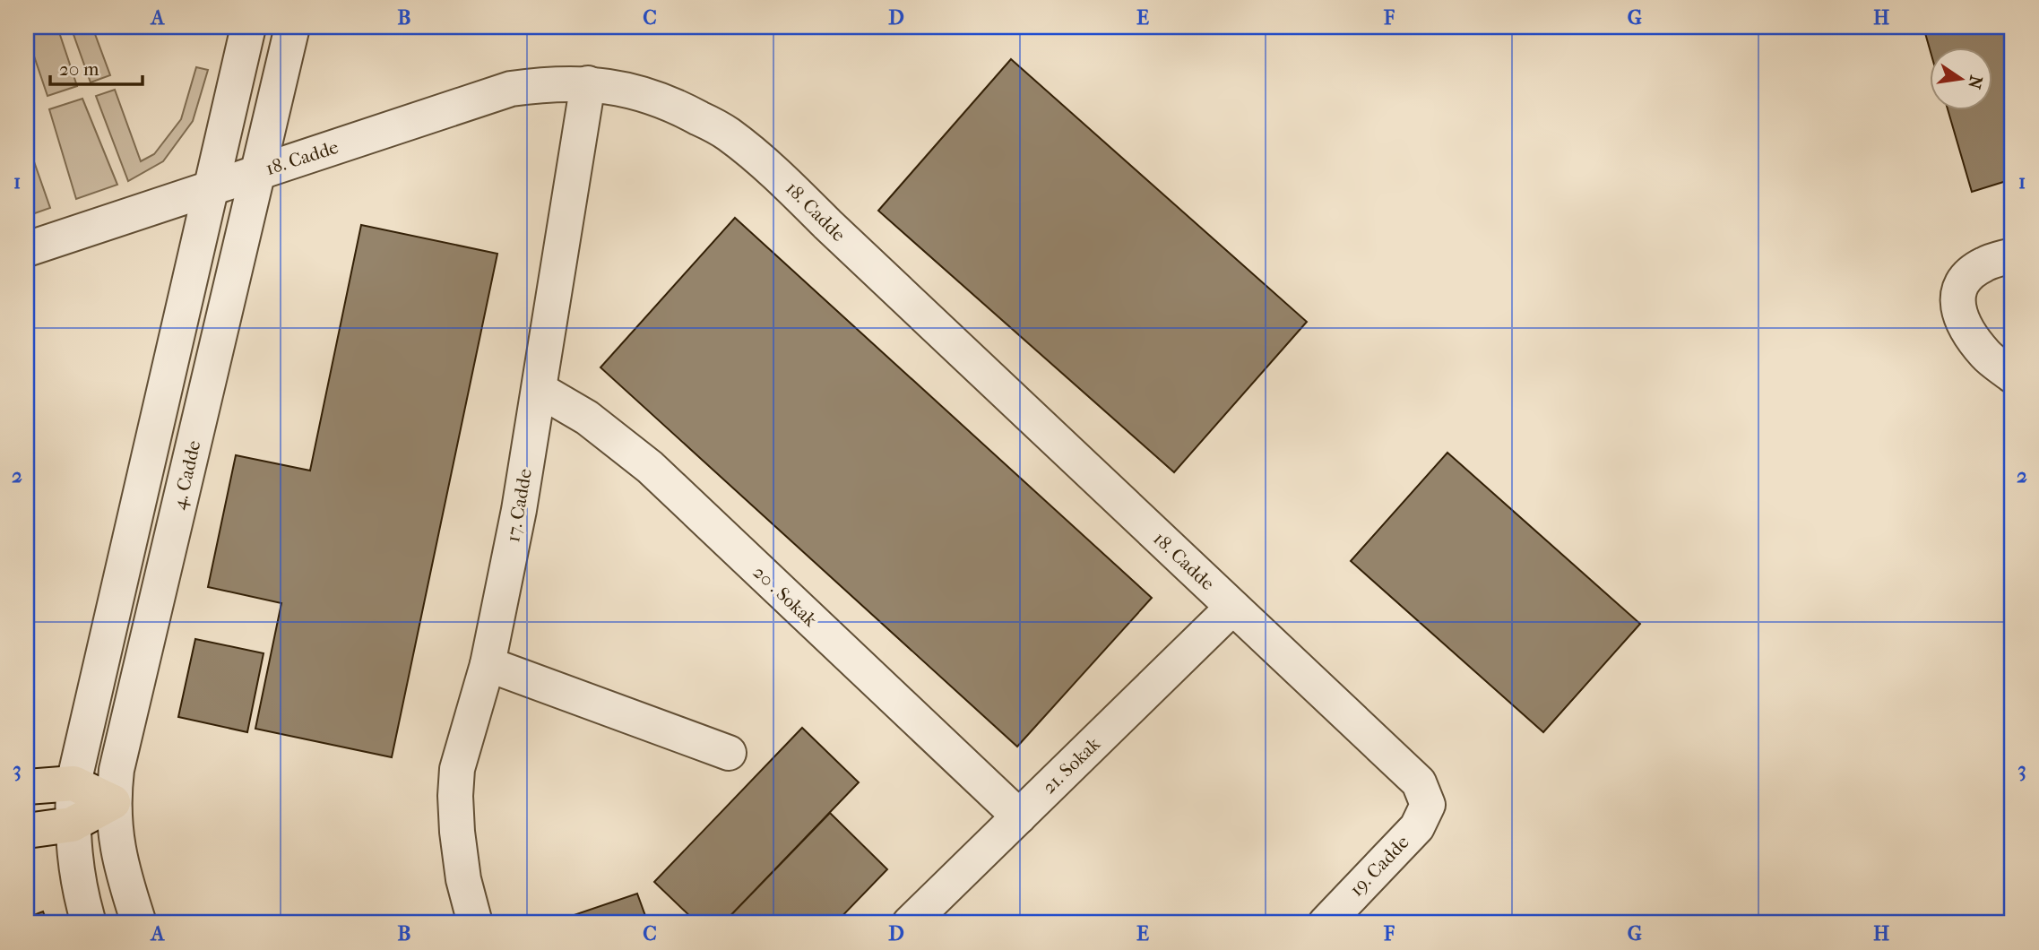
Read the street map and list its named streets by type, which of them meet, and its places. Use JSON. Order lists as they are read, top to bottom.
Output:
{
  "streets": {
    "street": [
      "18. Cadde",
      "4. Cadde",
      "17. Cadde",
      "20 . Sokak",
      "21. Sokak",
      "19. Cadde"
    ]
  },
  "crossings": [
    ["18. Cadde", "4. Cadde"],
    ["18. Cadde", "17. Cadde"],
    ["18. Cadde", "21. Sokak"],
    ["18. Cadde", "19. Cadde"],
    ["17. Cadde", "20 . Sokak"],
    ["20 . Sokak", "21. Sokak"]
  ],
  "scale_bar": "20 m",
  "north": "right",
  "grid": {
    "columns": [
      "A",
      "B",
      "C",
      "D",
      "E",
      "F",
      "G",
      "H"
    ],
    "rows": ["1", "2", "3"]
  }
}
